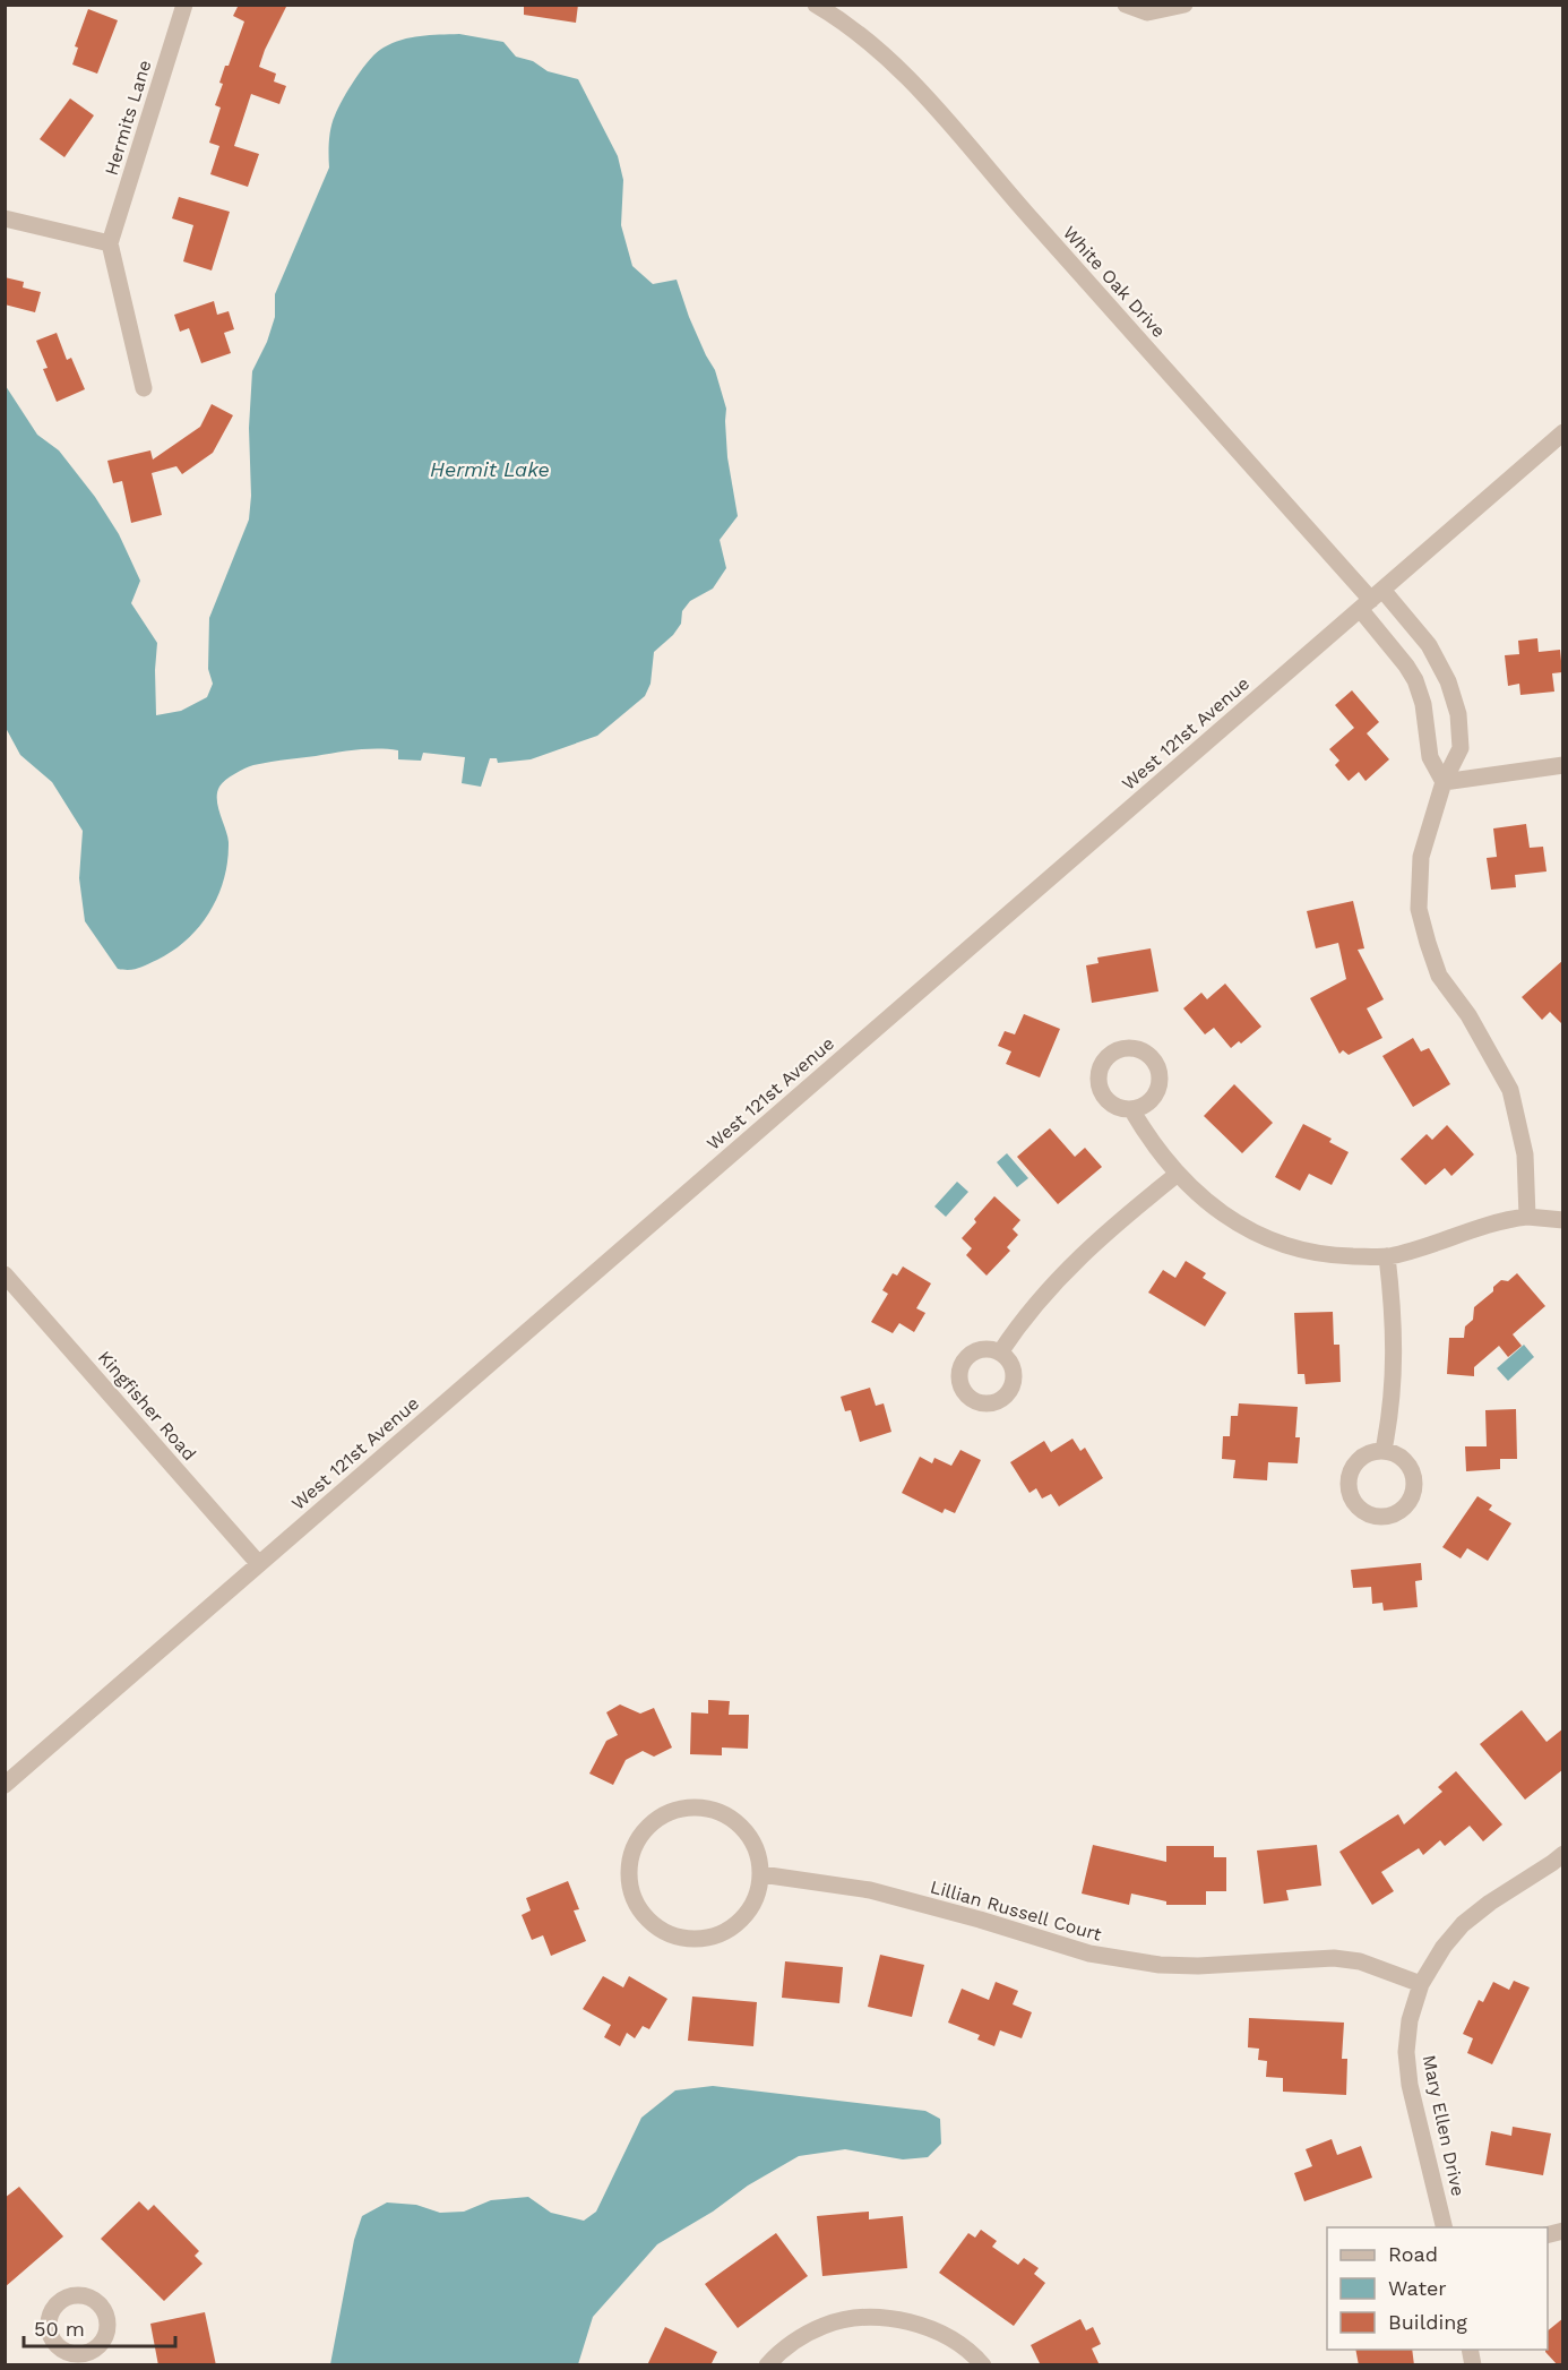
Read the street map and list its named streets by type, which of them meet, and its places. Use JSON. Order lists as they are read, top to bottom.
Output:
{
  "streets": {
    "street": [
      "Hermits Lane",
      "White Oak Drive",
      "West 121st Avenue",
      "Kingfisher Road",
      "Lillian Russell Court",
      "Mary Ellen Drive"
    ]
  },
  "crossings": [
    ["White Oak Drive", "West 121st Avenue"],
    ["West 121st Avenue", "Kingfisher Road"],
    ["Lillian Russell Court", "Mary Ellen Drive"]
  ],
  "water": ["Hermit Lake"],
  "legend": ["Road", "Water", "Building"],
  "scale_bar": "50 m"
}
